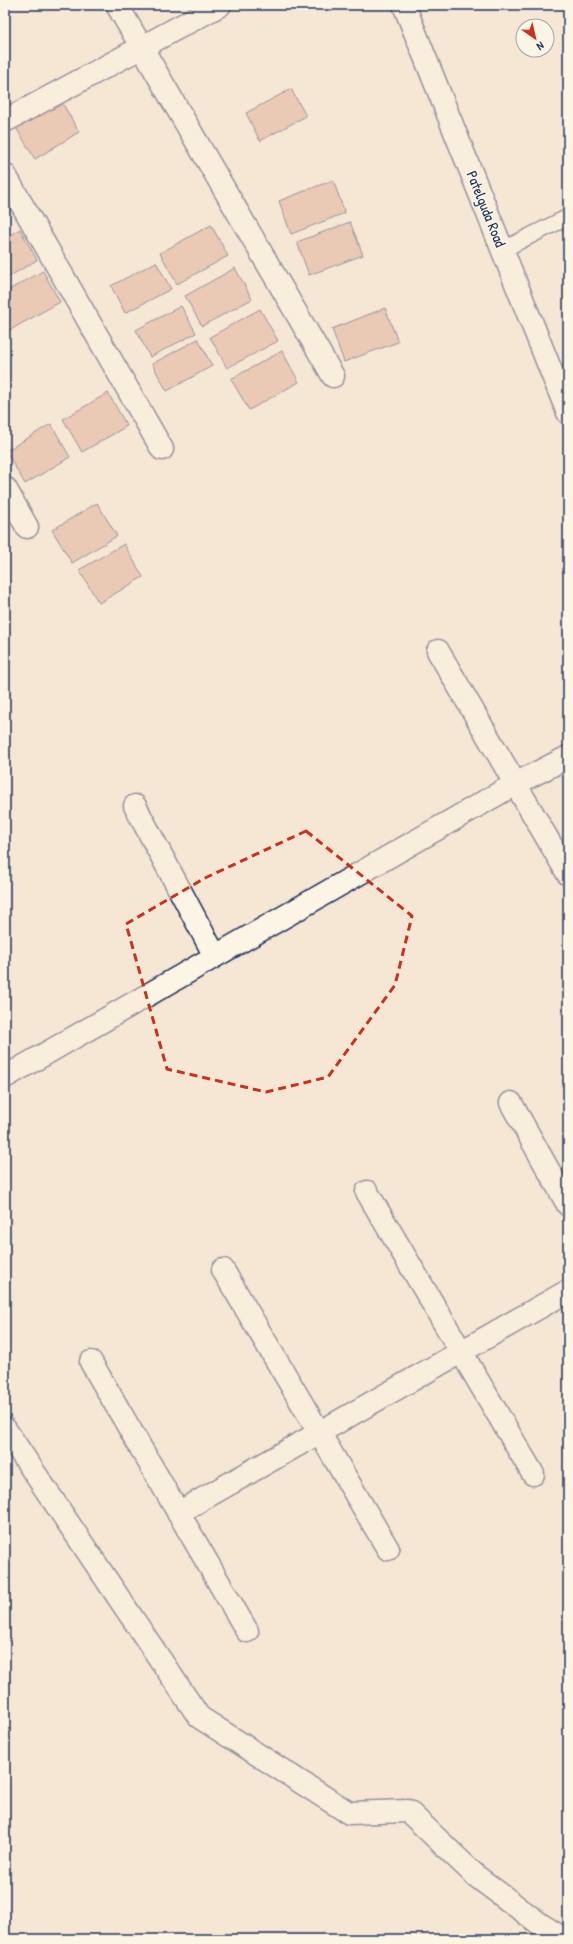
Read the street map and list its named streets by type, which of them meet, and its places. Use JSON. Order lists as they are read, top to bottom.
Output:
{
  "streets": {
    "street": ["Patelguda Road"]
  },
  "north": "bottom right"
}
